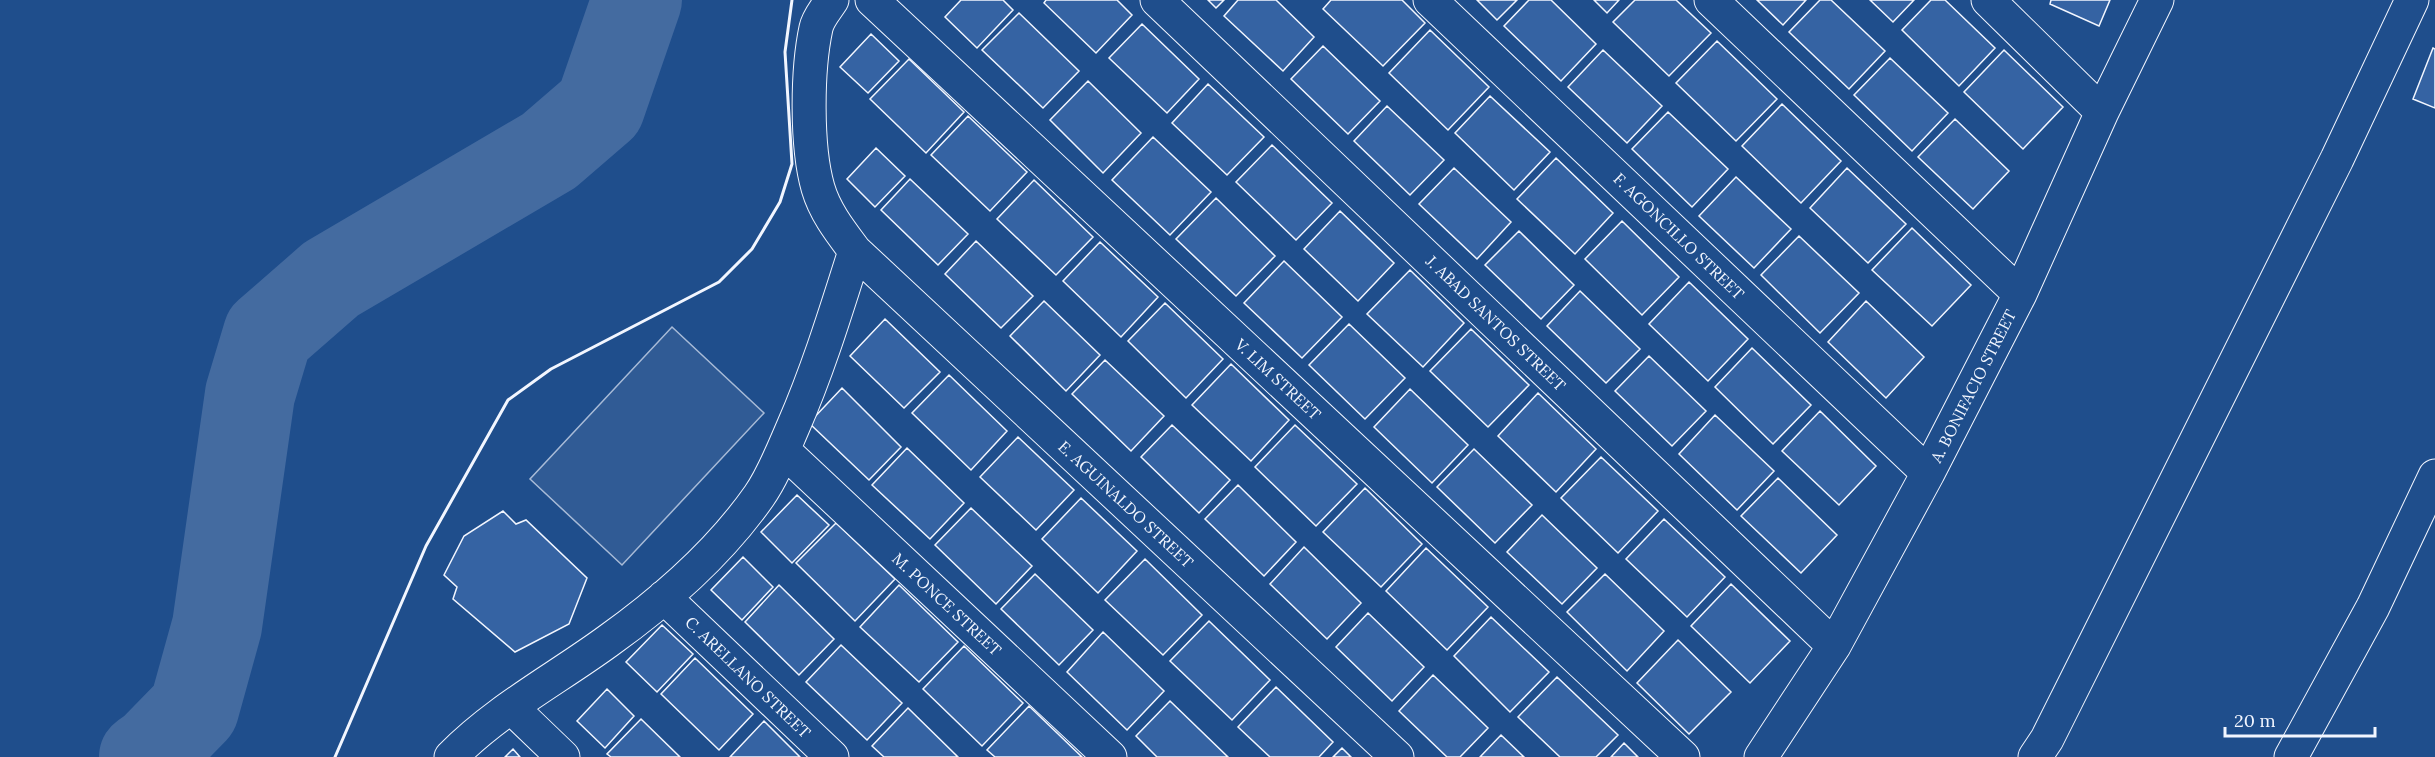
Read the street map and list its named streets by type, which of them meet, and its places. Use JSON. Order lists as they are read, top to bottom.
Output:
{
  "streets": {
    "street": [
      "F. AGONCILLO STREET",
      "J. ABAD SANTOS STREET",
      "V. LIM STREET",
      "A. BONIFACIO STREET",
      "E. AGUINALDO STREET",
      "M. PONCE STREET",
      "C. ARELLANO STREET"
    ]
  },
  "crossings": [
    ["F. AGONCILLO STREET", "A. BONIFACIO STREET"],
    ["J. ABAD SANTOS STREET", "A. BONIFACIO STREET"]
  ],
  "scale_bar": "20 m"
}
